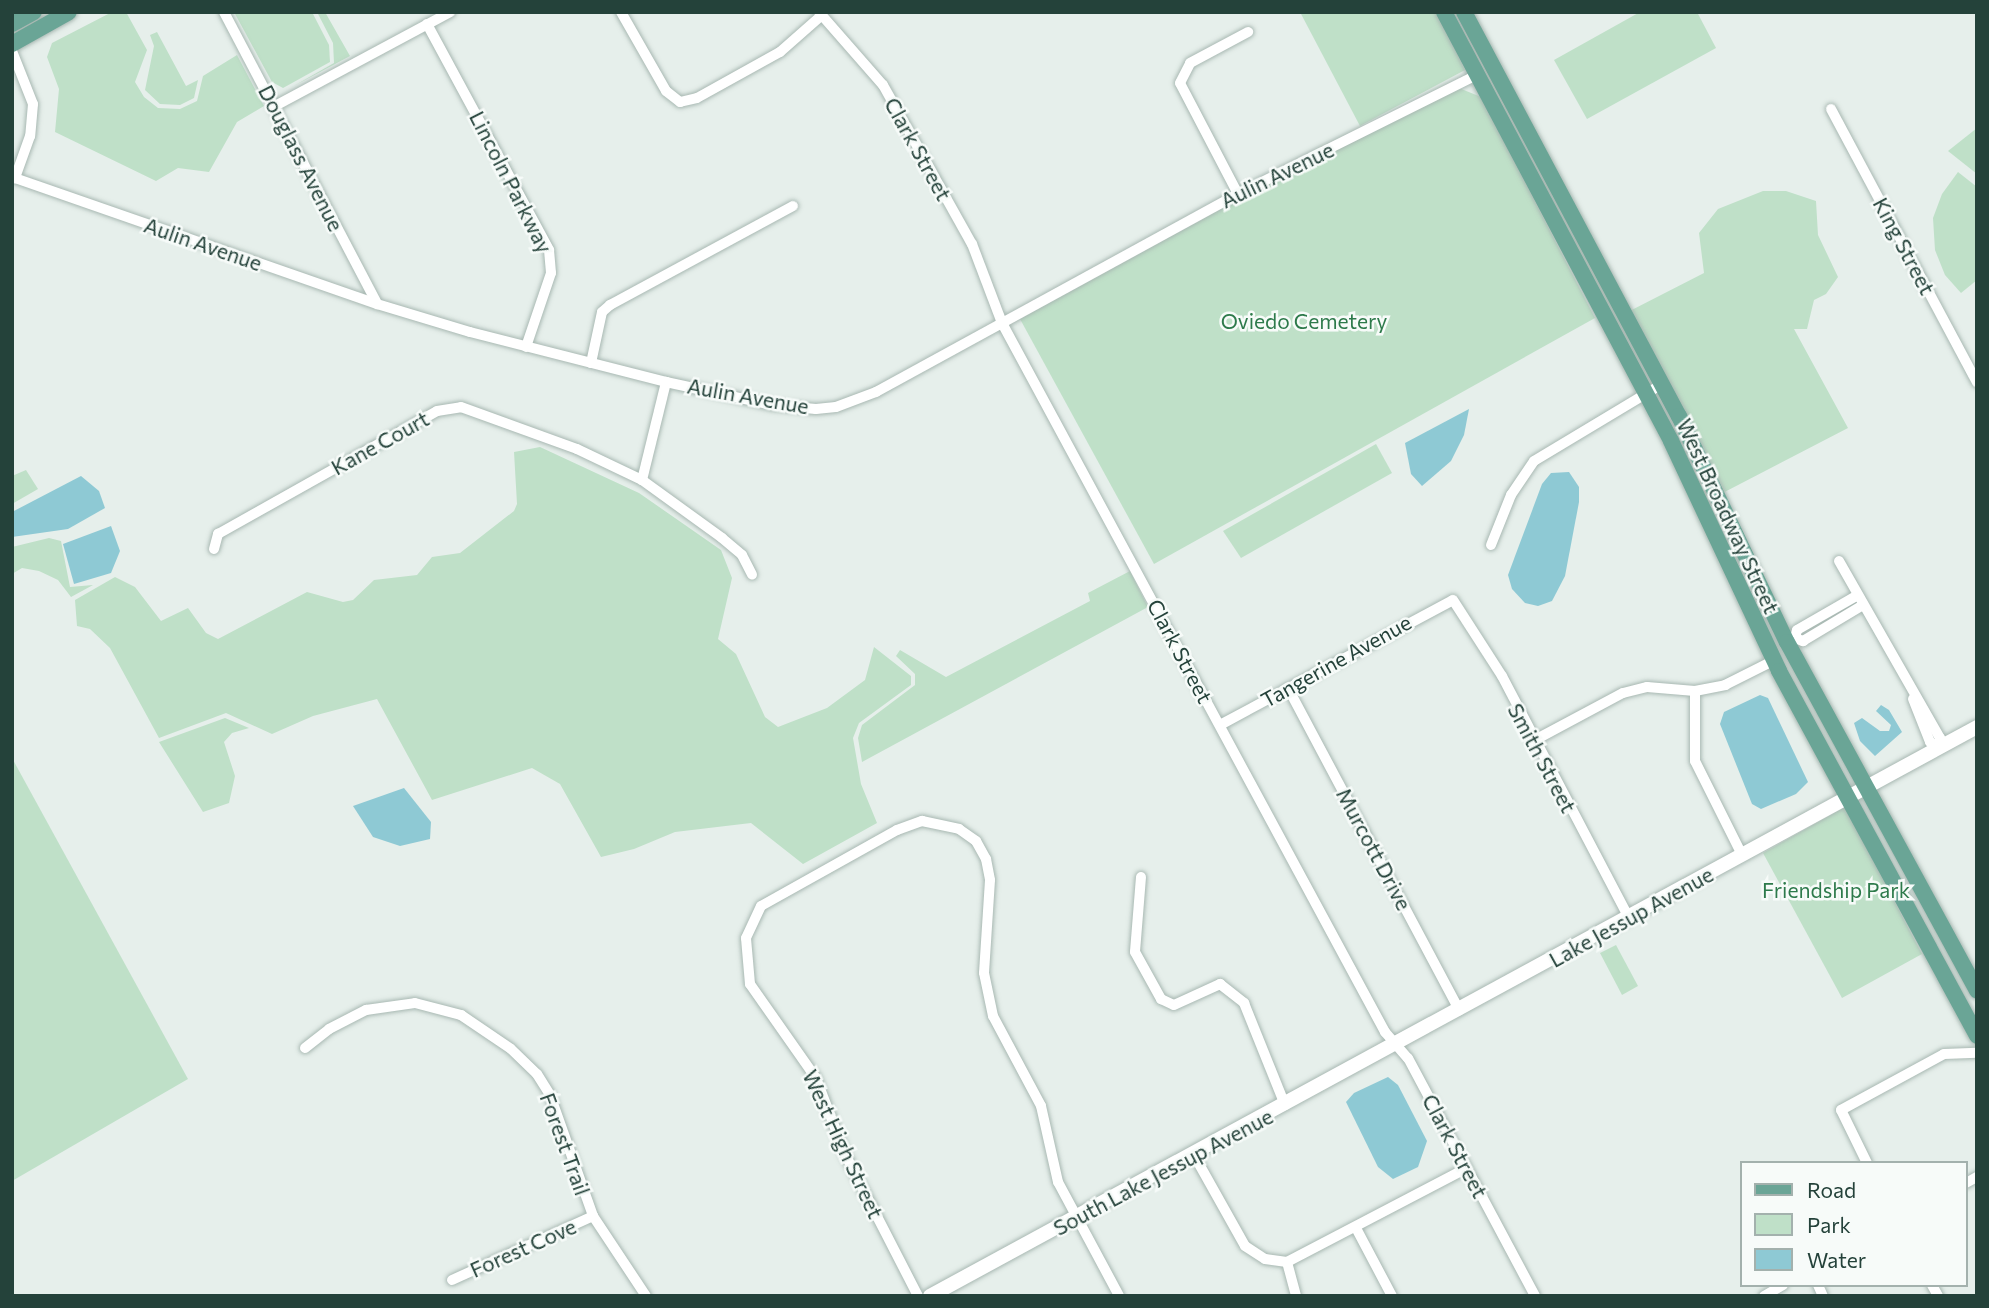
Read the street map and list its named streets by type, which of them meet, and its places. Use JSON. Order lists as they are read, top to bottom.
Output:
{
  "streets": {
    "main road": ["West Broadway Street"],
    "street": [
      "Clark Street",
      "Douglass Avenue",
      "Aulin Avenue",
      "Lincoln Parkway",
      "King Street",
      "Kane Court",
      "Tangerine Avenue",
      "Smith Street",
      "Murcott Drive",
      "Lake Jessup Avenue",
      "Forest Trail",
      "West High Street",
      "South Lake Jessup Avenue",
      "Forest Cove"
    ]
  },
  "crossings": [
    ["Clark Street", "Aulin Avenue"],
    ["Clark Street", "Tangerine Avenue"],
    ["Clark Street", "Lake Jessup Avenue"],
    ["Clark Street", "South Lake Jessup Avenue"],
    ["Douglass Avenue", "Aulin Avenue"],
    ["Aulin Avenue", "Lincoln Parkway"],
    ["Aulin Avenue", "West Broadway Street"],
    ["West Broadway Street", "Lake Jessup Avenue"],
    ["Tangerine Avenue", "Smith Street"],
    ["Tangerine Avenue", "Murcott Drive"],
    ["Smith Street", "Lake Jessup Avenue"],
    ["Murcott Drive", "Lake Jessup Avenue"],
    ["Lake Jessup Avenue", "South Lake Jessup Avenue"],
    ["Forest Trail", "Forest Cove"],
    ["West High Street", "South Lake Jessup Avenue"]
  ],
  "parks": ["Oviedo Cemetery", "Friendship Park"],
  "legend": ["Road", "Park", "Water"]
}
